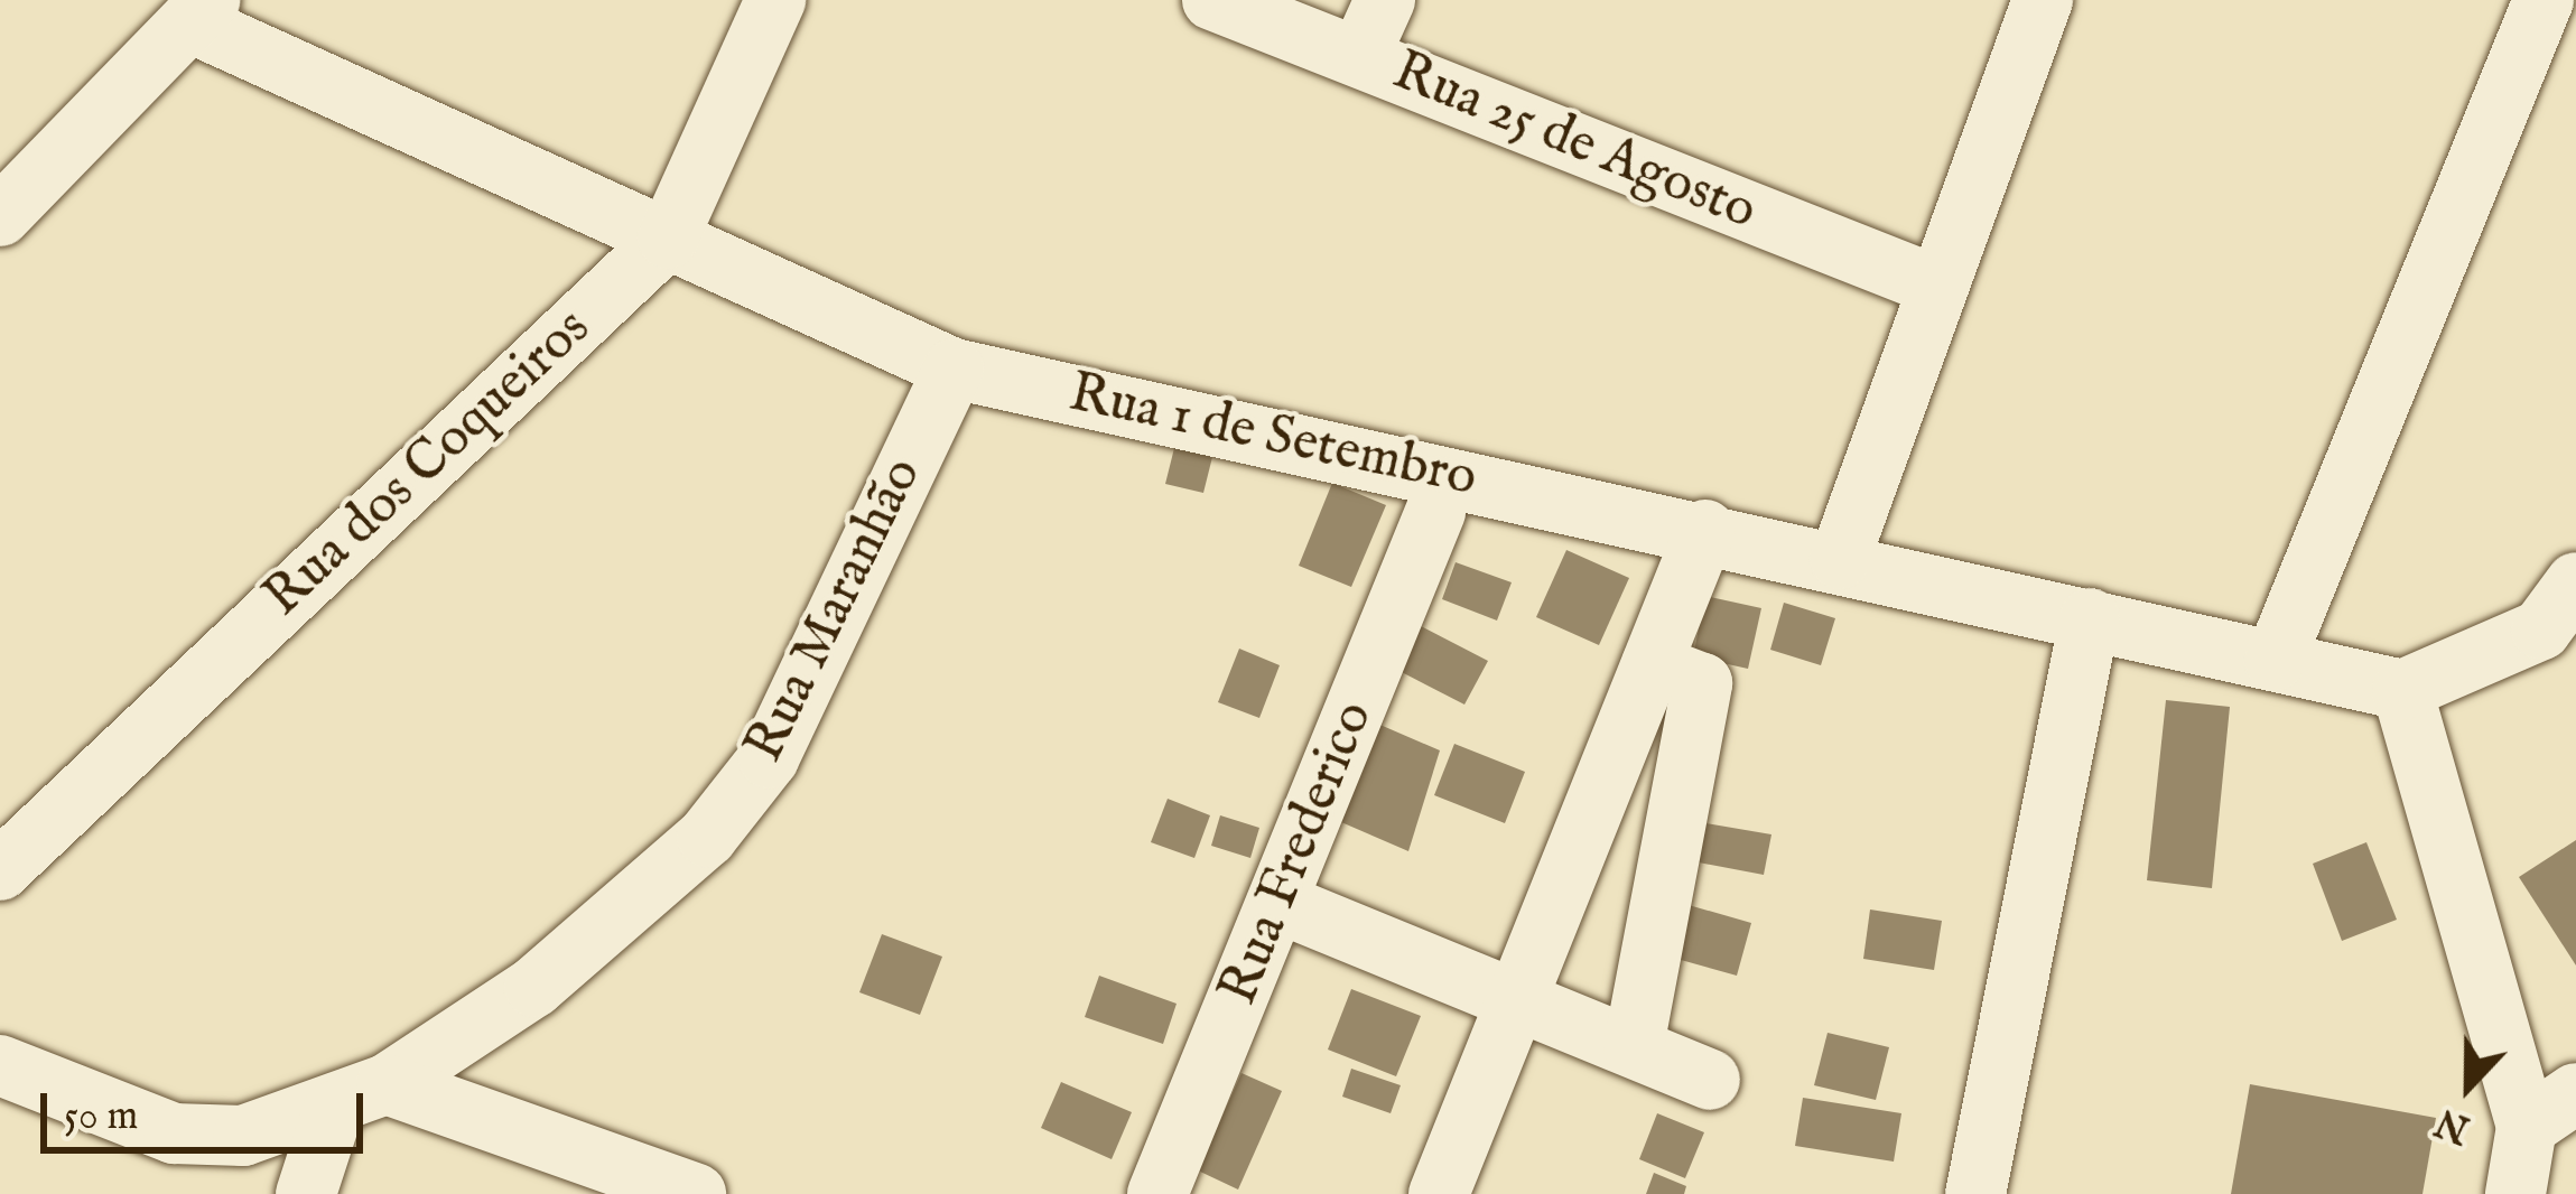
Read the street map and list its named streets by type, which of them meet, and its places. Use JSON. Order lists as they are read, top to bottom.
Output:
{
  "streets": {
    "street": [
      "Rua 25 de Agosto",
      "Rua 1 de Setembro",
      "Rua dos Coqueiros",
      "Rua Maranhão",
      "Rua Frederico"
    ]
  },
  "crossings": [
    ["Rua 1 de Setembro", "Rua dos Coqueiros"],
    ["Rua 1 de Setembro", "Rua Maranhão"]
  ],
  "scale_bar": "50 m",
  "north": "bottom"
}
